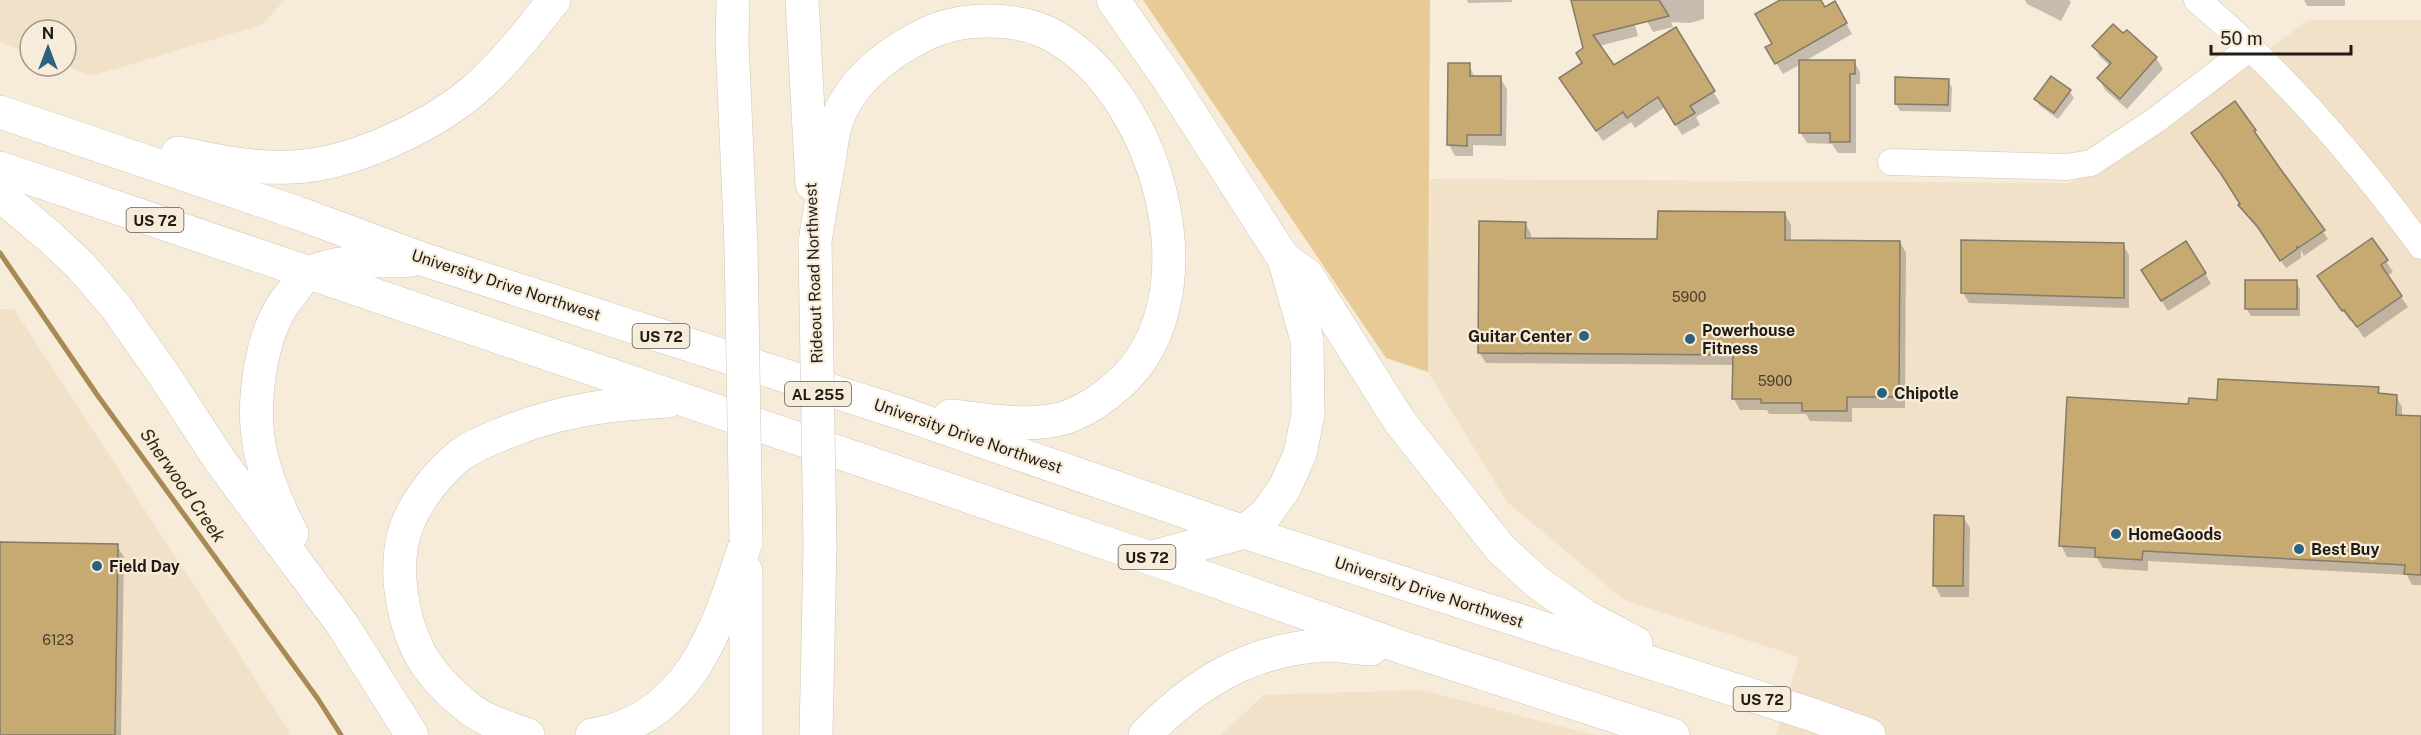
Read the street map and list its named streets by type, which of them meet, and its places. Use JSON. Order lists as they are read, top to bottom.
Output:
{
  "streets": {
    "highway": [
      "US 72",
      "Rideout Road Northwest",
      "University Drive Northwest",
      "AL 255"
    ]
  },
  "water": ["Sherwood Creek"],
  "places": [
    "Guitar Center",
    "Powerhouse Fitness",
    "Chipotle",
    "HomeGoods",
    "Best Buy",
    "Field Day"
  ],
  "house_numbers": ["5900", "5900", "6123"],
  "scale_bar": "50 m",
  "north": "top"
}
